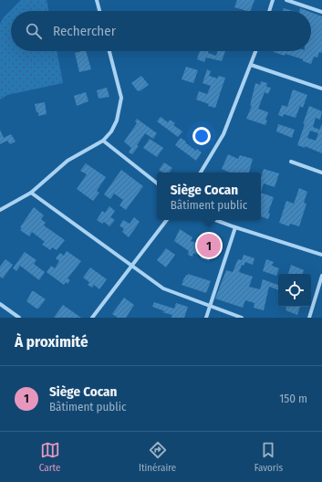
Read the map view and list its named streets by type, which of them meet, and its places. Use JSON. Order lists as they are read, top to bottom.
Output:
{
  "page": {
    "search": "Rechercher",
    "popup": ["Siège Cocan", "Bâtiment public"],
    "pins": "1",
    "heading": "À proximité",
    "list": [
      {
        "mark": "1",
        "name": "Siège Cocan",
        "note": "Bâtiment public",
        "value": "150 m"
      }
    ],
    "nav": ["Carte", "Itinéraire", "Favoris"]
  }
}
